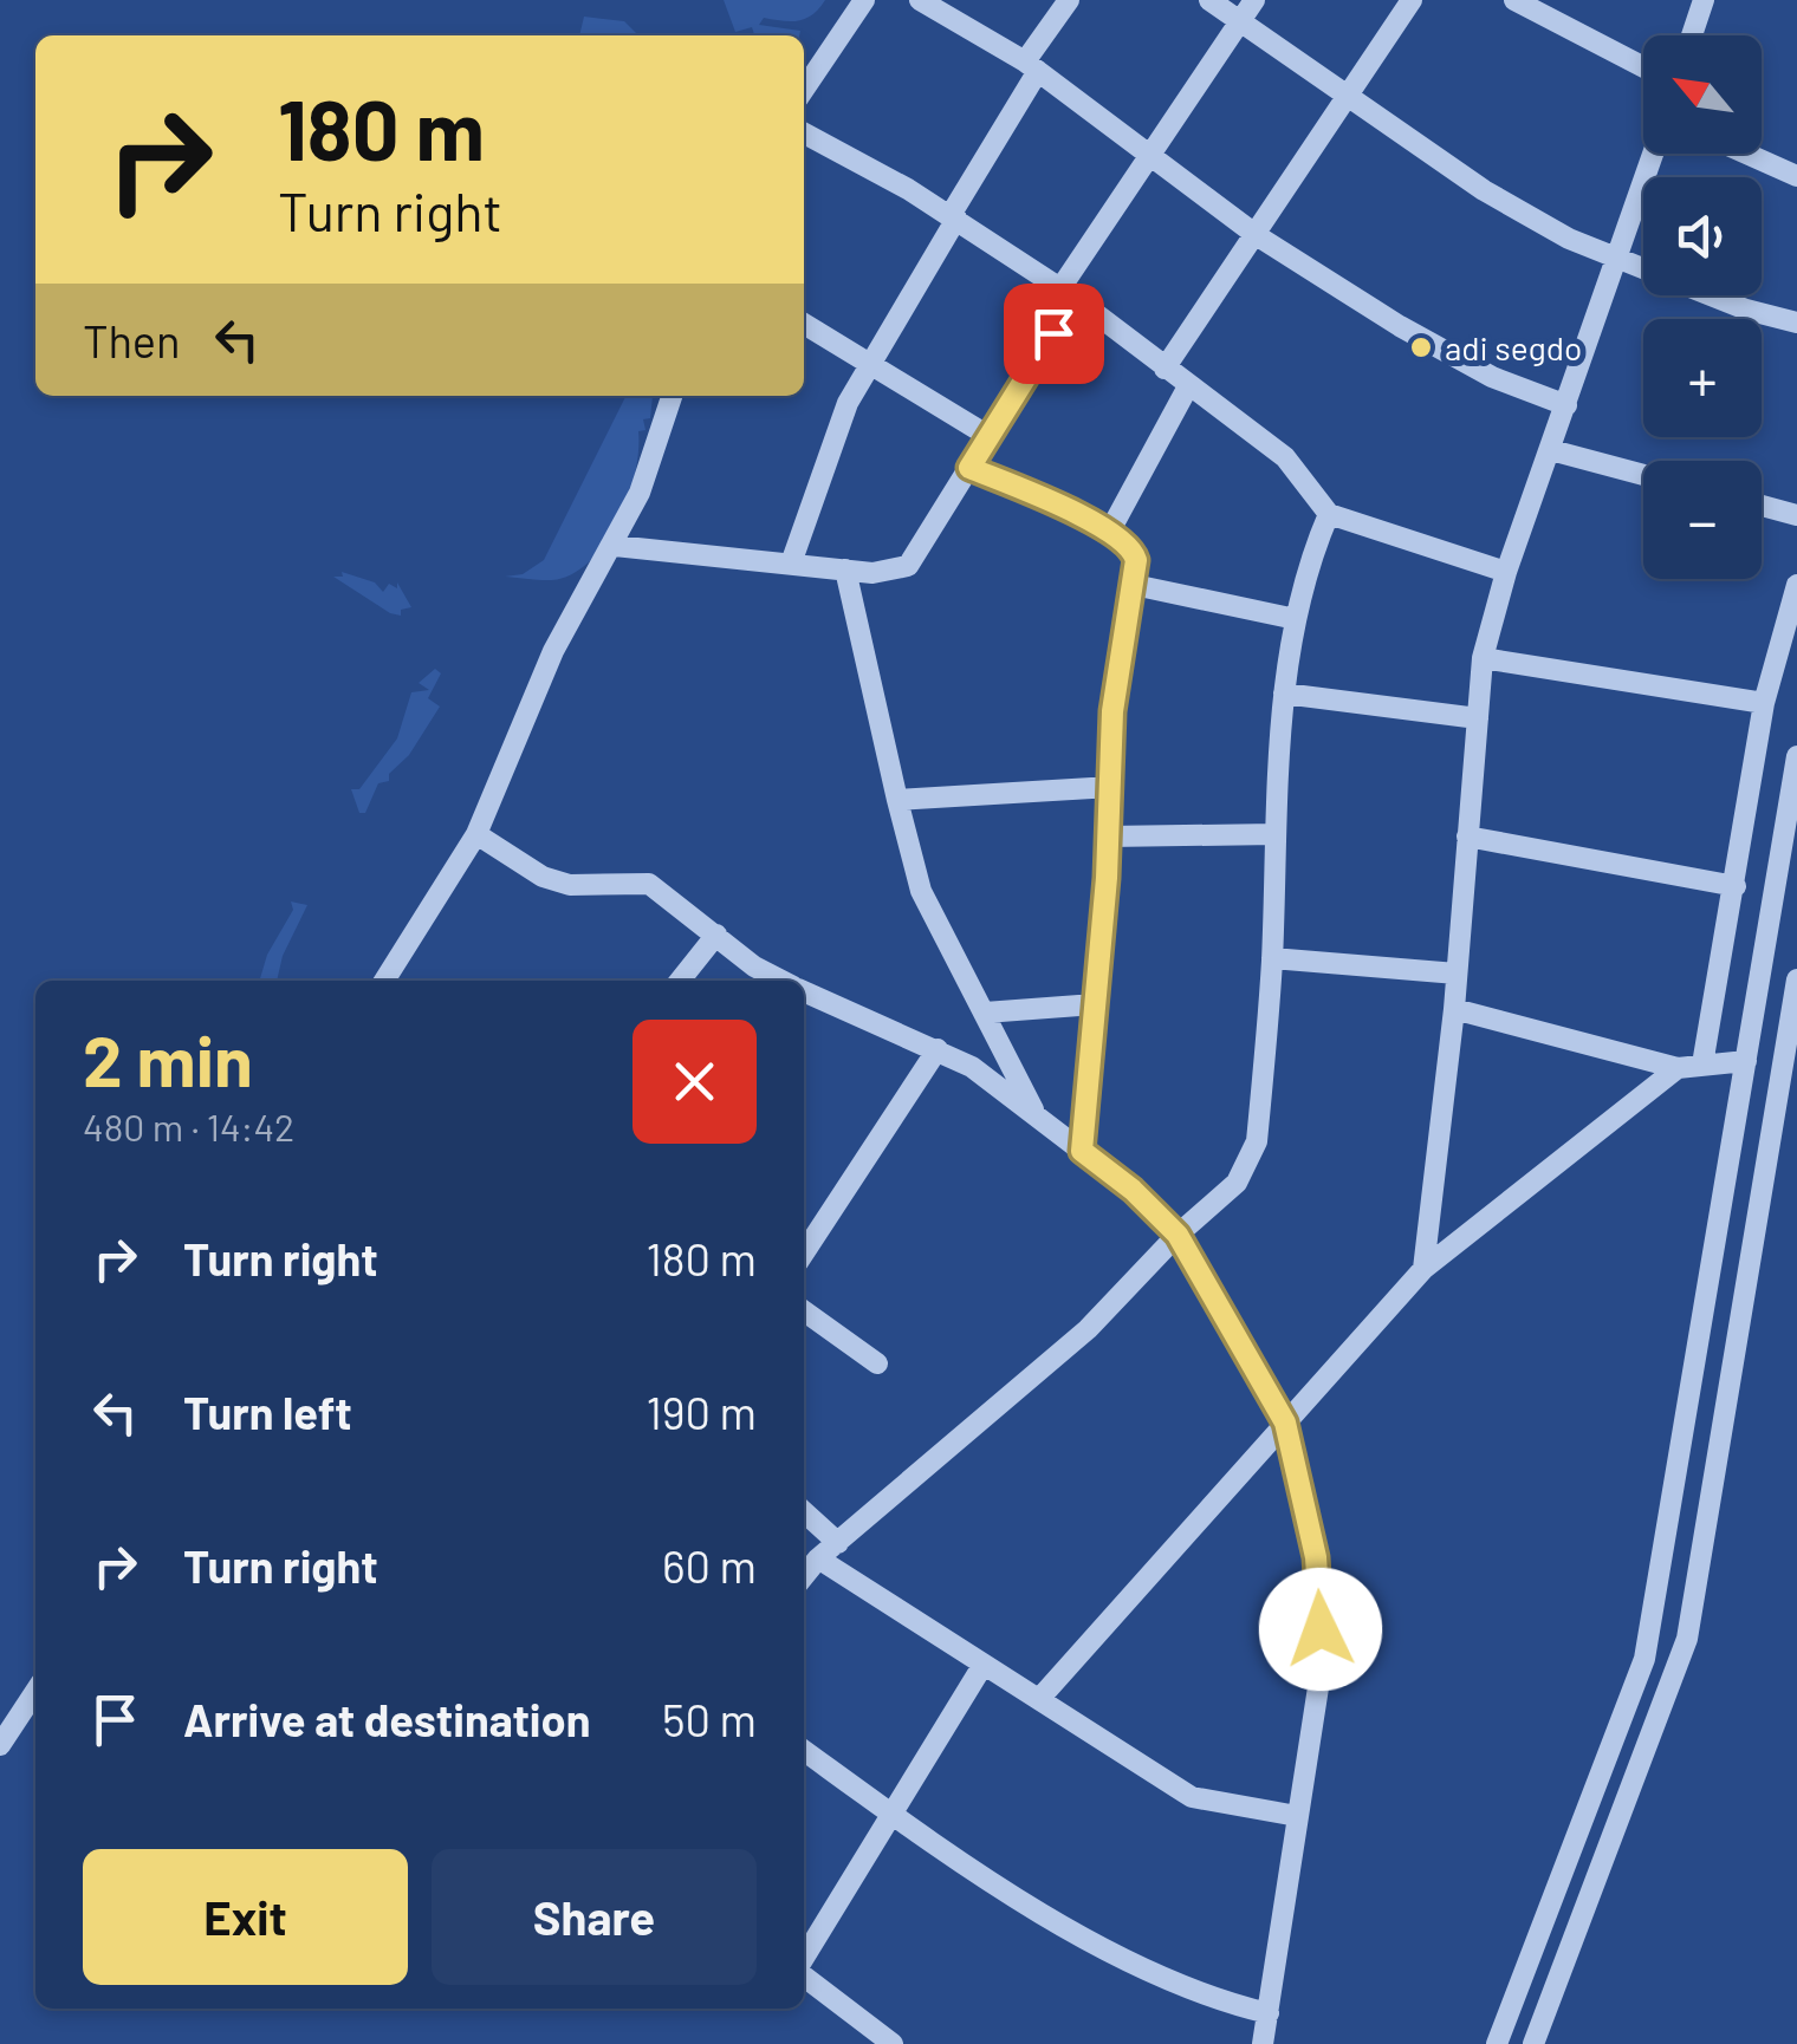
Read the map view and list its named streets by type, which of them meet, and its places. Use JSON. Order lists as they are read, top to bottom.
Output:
{
  "places": ["adi segdo"],
  "north": "top left",
  "page": {
    "map_buttons": ["+", "−"],
    "turn": ["180 m", "Turn right"],
    "then": "Then",
    "heading": ["2 min", "480 m · 14:42"],
    "list": [
      {
        "name": "Turn right",
        "value": "180 m"
      },
      {
        "name": "Turn left",
        "value": "190 m"
      },
      {
        "name": "Turn right",
        "value": "60 m"
      },
      {
        "name": "Arrive at destination",
        "value": "50 m"
      }
    ],
    "buttons": ["Exit", "Share"]
  }
}
